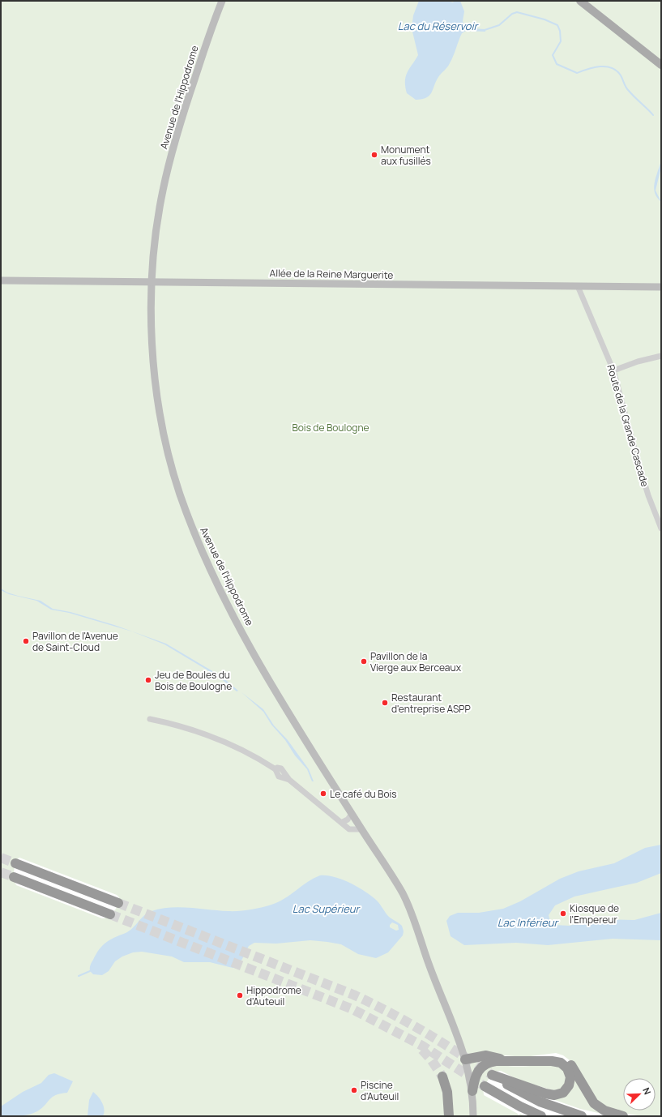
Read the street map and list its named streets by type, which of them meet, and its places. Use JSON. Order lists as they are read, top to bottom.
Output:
{
  "streets": {
    "main road": ["Avenue de l'Hippodrome", "Allée de la Reine Marguerite"],
    "street": ["Route de la Grande Cascade"]
  },
  "crossings": [
    ["Avenue de l'Hippodrome", "Allée de la Reine Marguerite"],
    ["Allée de la Reine Marguerite", "Route de la Grande Cascade"]
  ],
  "water": ["Lac du Réservoir", "Lac Supérieur", "Lac Inférieur"],
  "parks": ["Bois de Boulogne"],
  "places": [
    "Monument aux fusillés",
    "Pavillon de l'Avenue de Saint-Cloud",
    "Pavillon de la Vierge aux Berceaux",
    "Jeu de Boules du Bois de Boulogne",
    "Restaurant d'entreprise ASPP",
    "Le café du Bois",
    "Kiosque de l'Empereur",
    "Hippodrome d'Auteuil",
    "Piscine d'Auteuil"
  ],
  "north": "top right"
}
